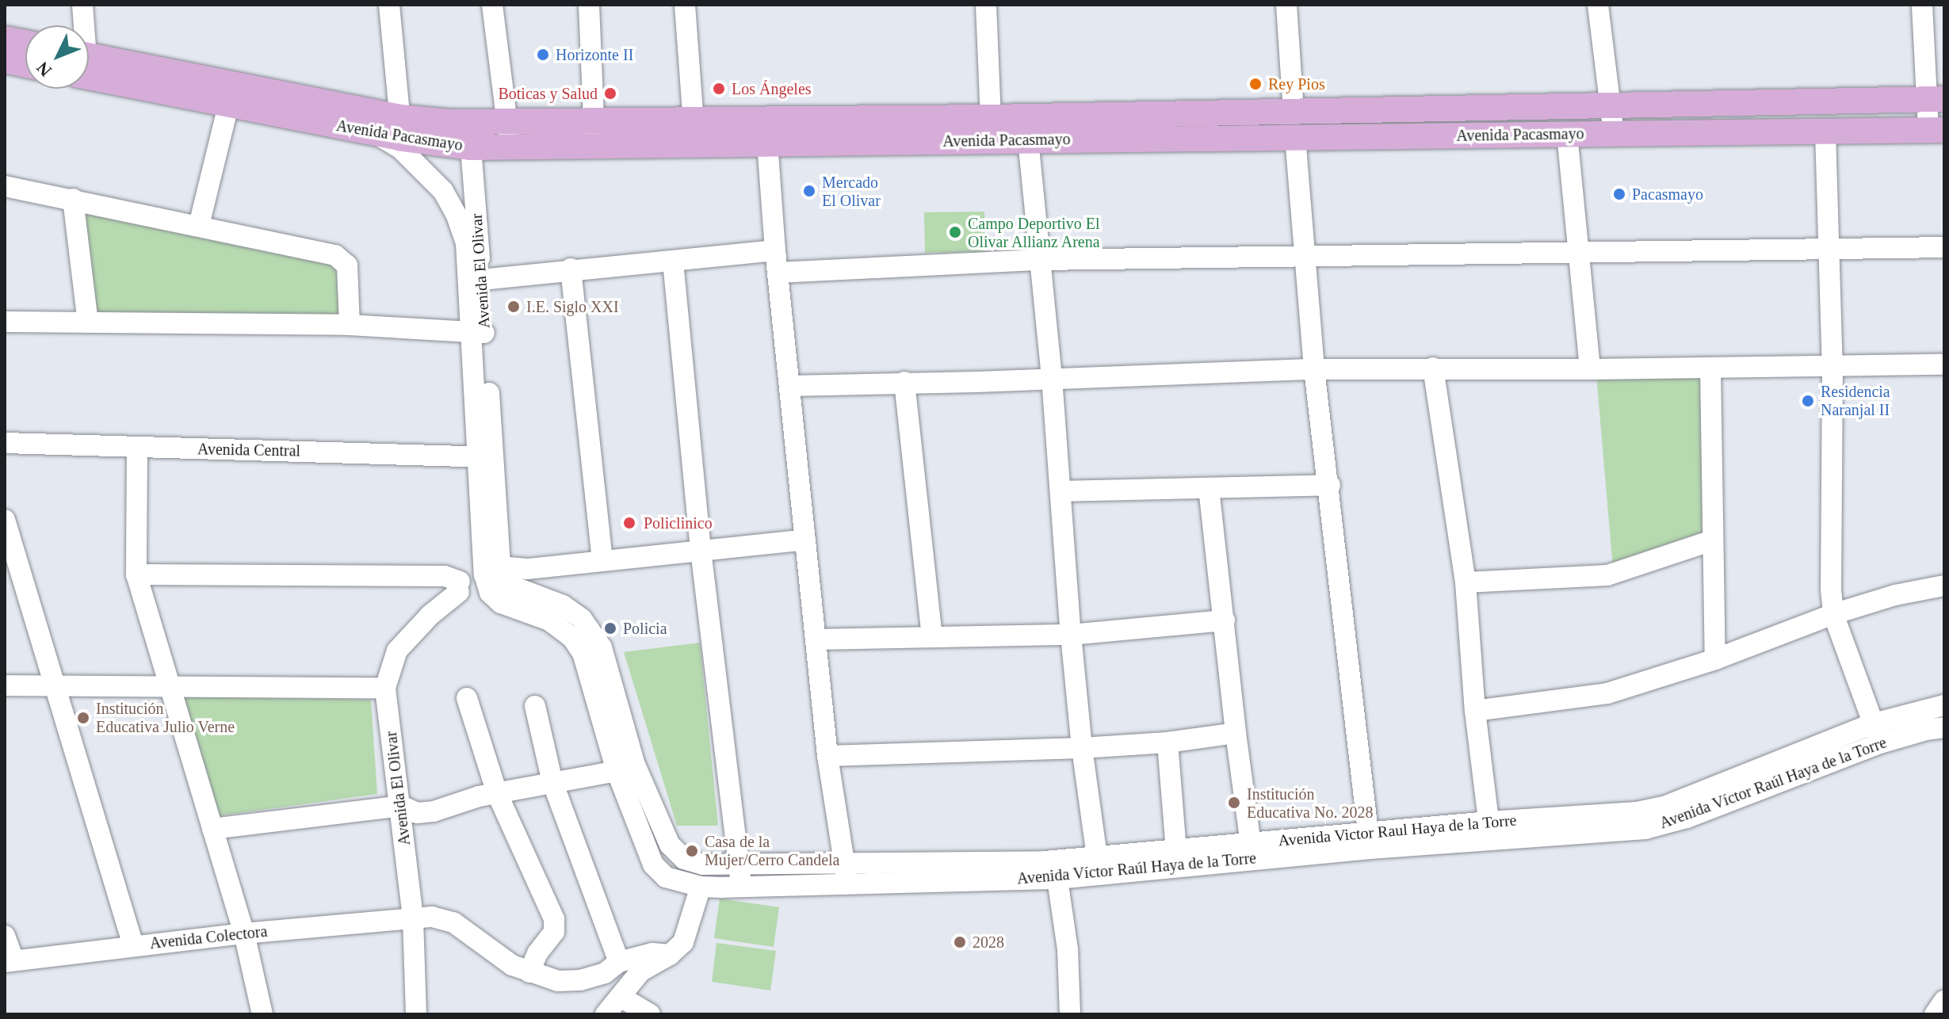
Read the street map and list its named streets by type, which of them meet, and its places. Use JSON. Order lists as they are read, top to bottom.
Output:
{
  "streets": {
    "main road": ["Avenida Pacasmayo"],
    "street": [
      "Avenida El Olivar",
      "Avenida Central",
      "Avenida Víctor Raúl Haya de la Torre",
      "Avenida Victor Raul Haya de la Torre",
      "Avenida Colectora"
    ]
  },
  "crossings": [
    ["Avenida Pacasmayo", "Avenida El Olivar"],
    ["Avenida El Olivar", "Avenida Central"],
    ["Avenida El Olivar", "Avenida Victor Raul Haya de la Torre"],
    ["Avenida El Olivar", "Avenida Colectora"],
    ["Avenida Víctor Raúl Haya de la Torre", "Avenida Victor Raul Haya de la Torre"]
  ],
  "places": [
    "Horizonte II",
    "Rey Pios",
    "Los Ángeles",
    "Boticas y Salud",
    "Mercado El Olivar",
    "Pacasmayo",
    "Campo Deportivo El Olivar Allianz Arena",
    "I.E. Siglo XXI",
    "Residencia Naranjal II",
    "Policlinico",
    "Policia",
    "Institución Educativa Julio Verne",
    "Institución Educativa No. 2028",
    "Casa de la Mujer/Cerro Candela",
    "2028"
  ],
  "north": "bottom left"
}
